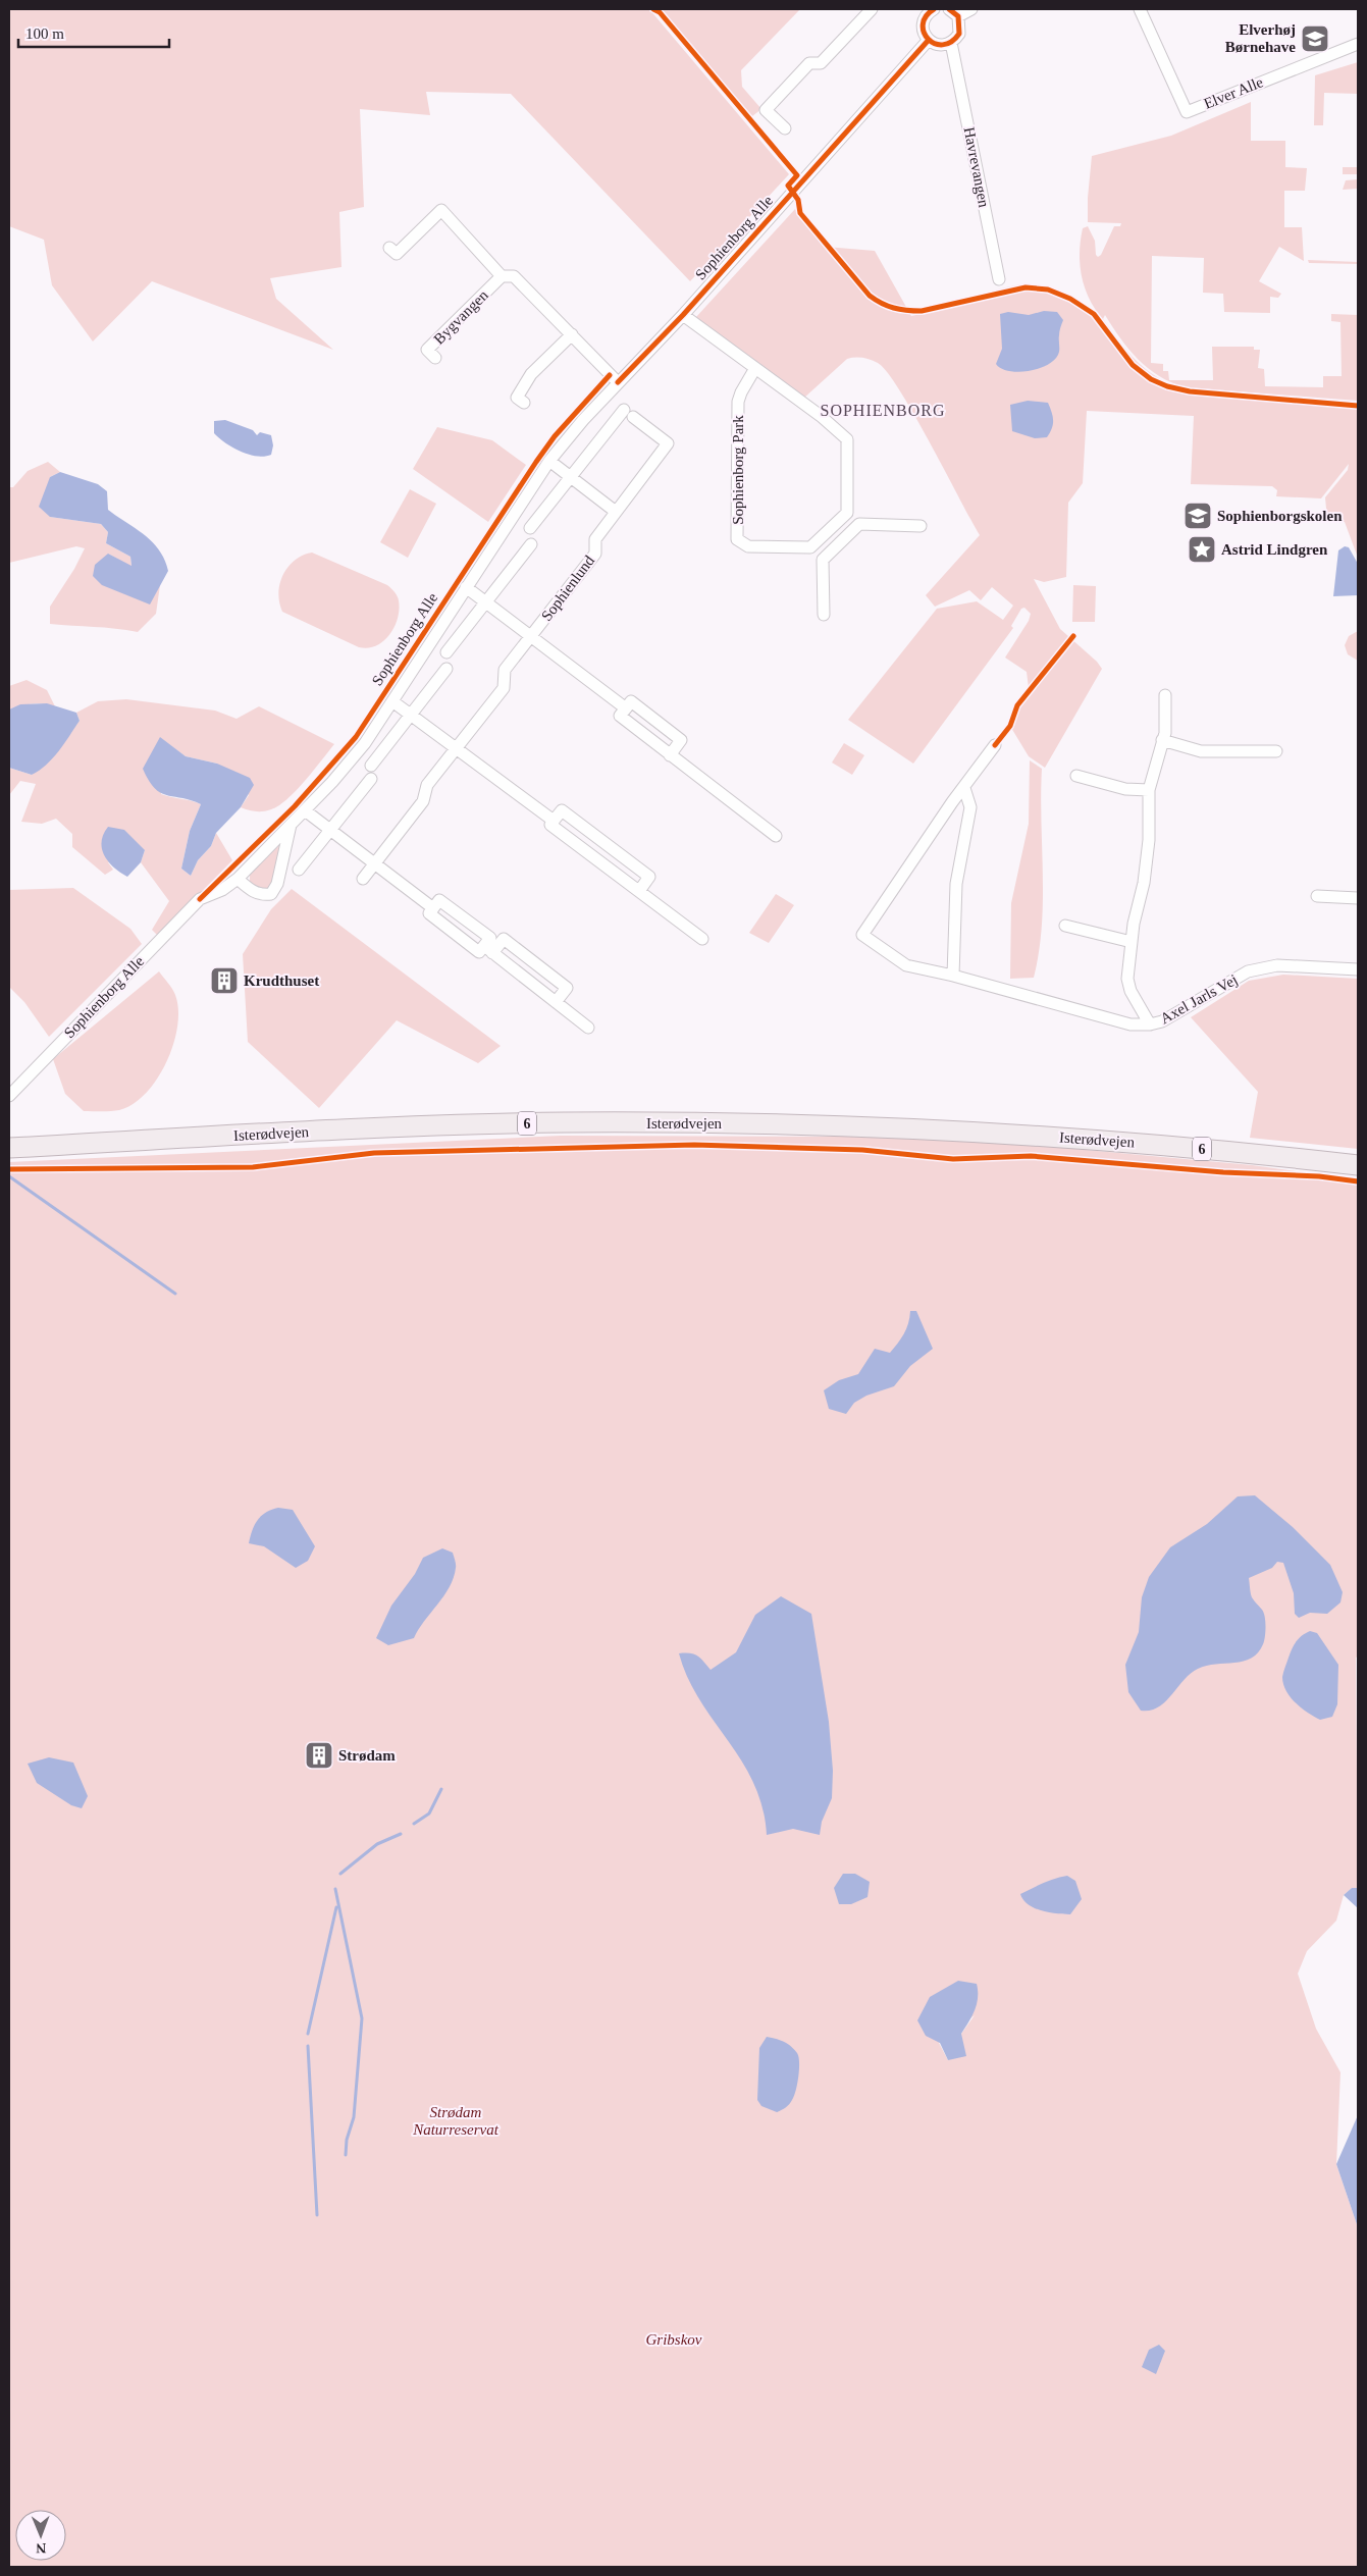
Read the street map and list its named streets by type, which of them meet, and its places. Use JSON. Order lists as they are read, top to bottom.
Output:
{
  "streets": {
    "highway": ["6", "Isterødvejen"],
    "street": [
      "Elver Alle",
      "Havrevangen",
      "Sophienborg Alle",
      "Bygvangen",
      "Sophienborg Park",
      "Sophienlund",
      "Axel Jarls Vej"
    ]
  },
  "crossings": [
    ["Sophienborg Alle", "Sophienlund"]
  ],
  "districts": ["SOPHIENBORG"],
  "parks": ["Strødam Naturreservat", "Gribskov"],
  "places": {
    "school or university": ["Elverhøj Børnehave", "Sophienborgskolen"],
    "place": ["Astrid Lindgren"],
    "building": ["Krudthuset", "Strødam"]
  },
  "scale_bar": "100 m",
  "north": "bottom"
}
